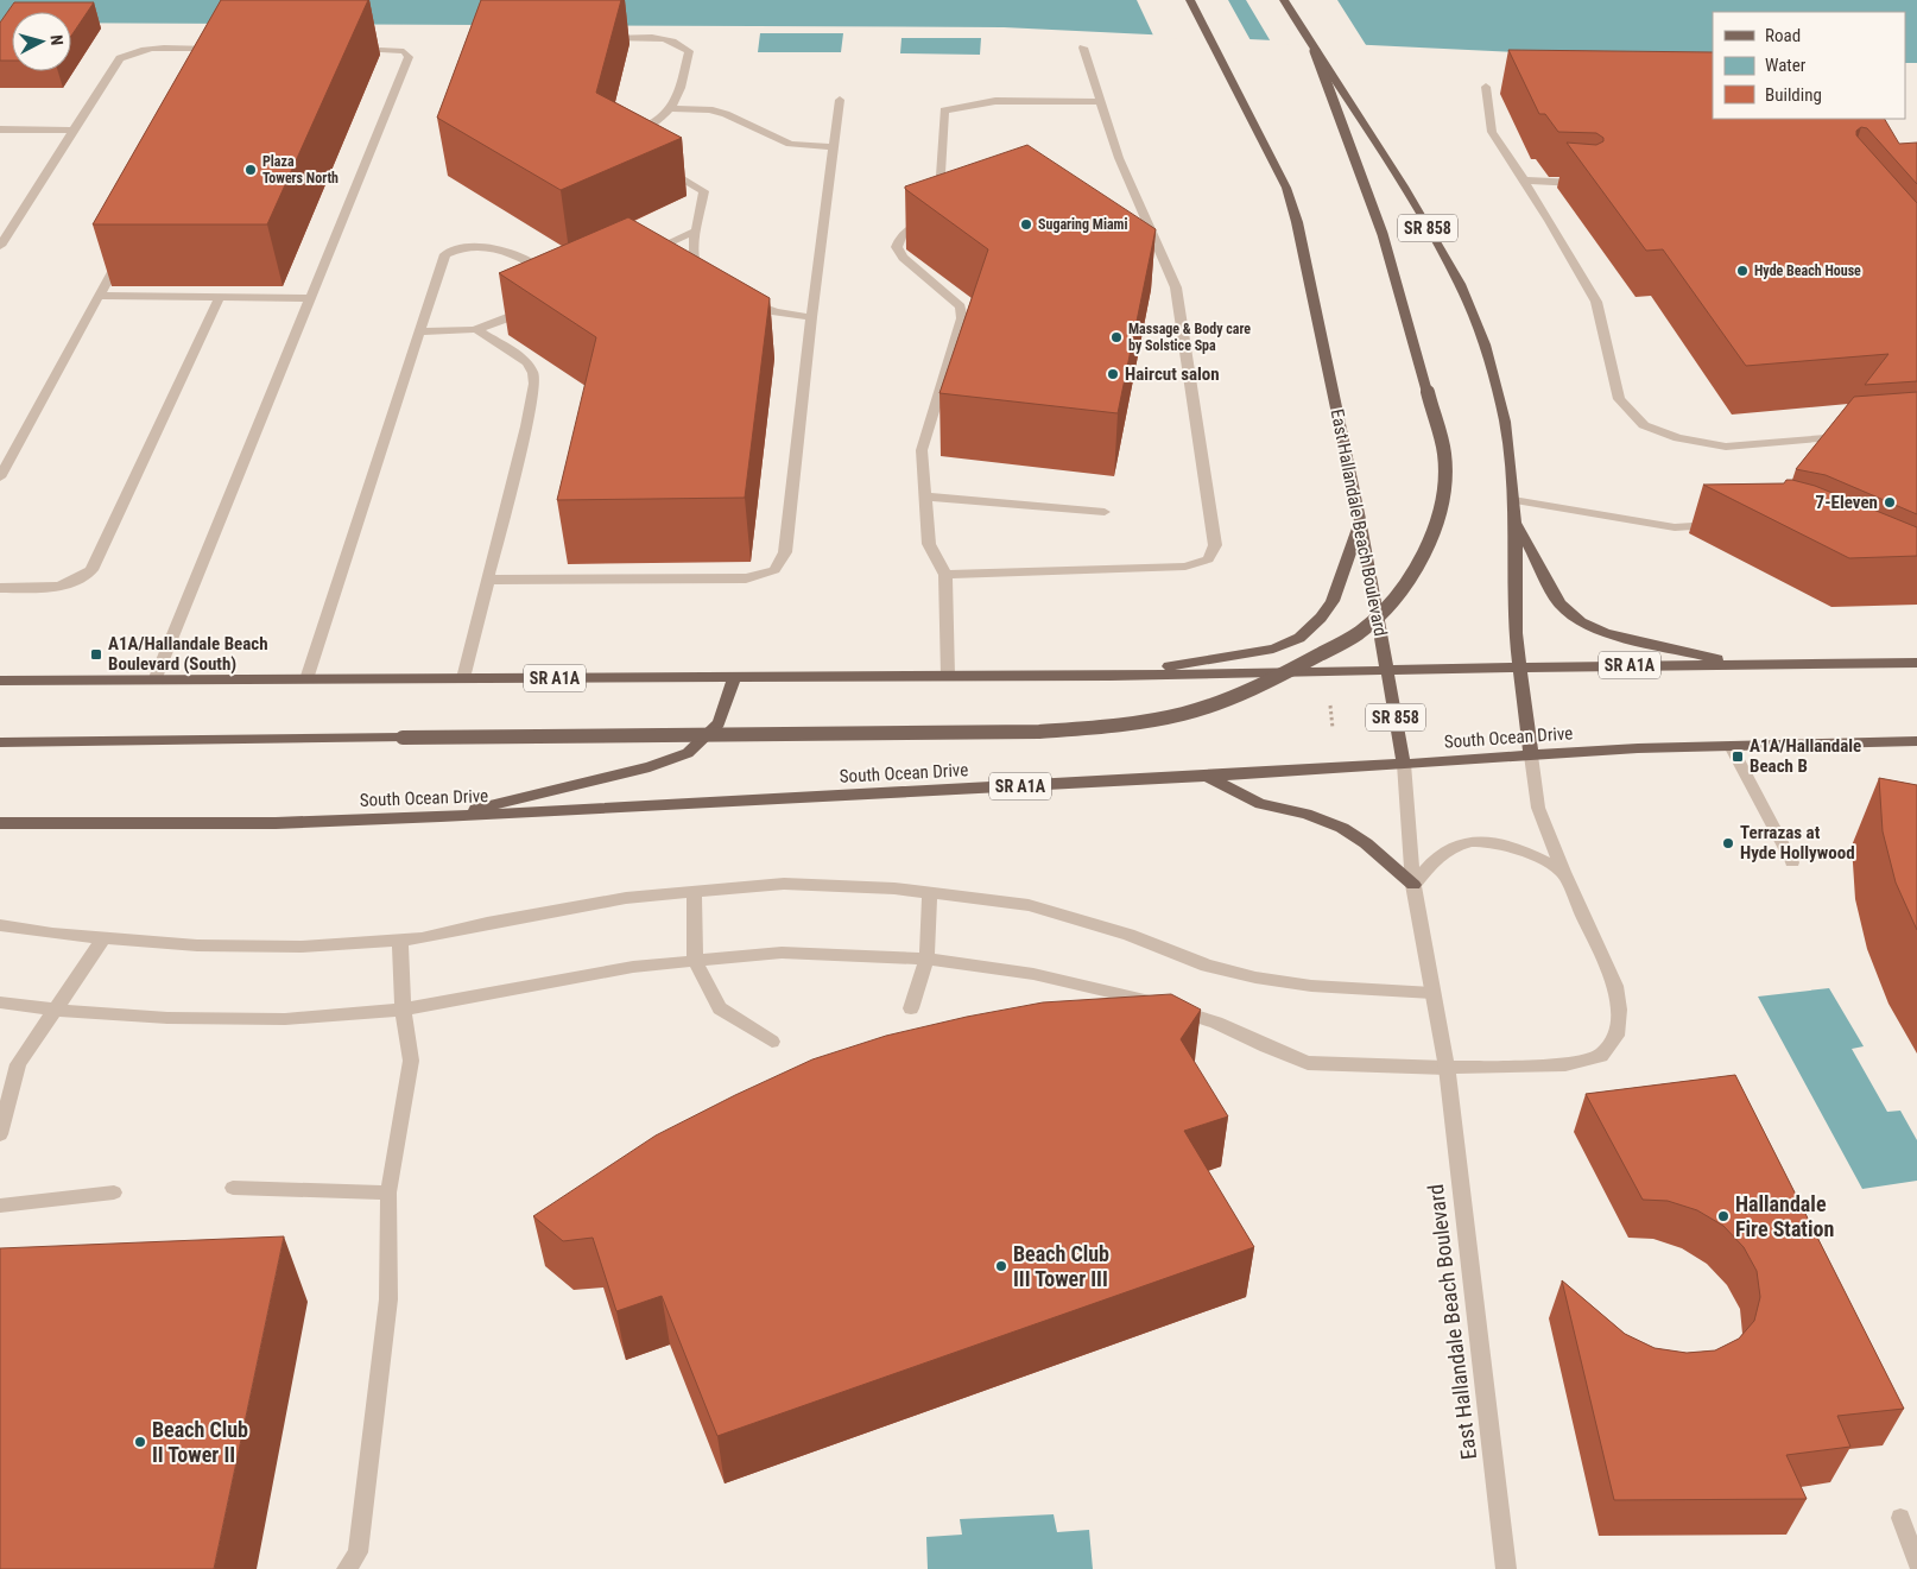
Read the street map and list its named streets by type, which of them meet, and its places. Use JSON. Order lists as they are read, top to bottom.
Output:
{
  "streets": {
    "main road": [
      "SR 858",
      "East Hallandale Beach Boulevard",
      "SR A1A",
      "South Ocean Drive"
    ]
  },
  "crossings": [
    ["SR 858", "SR A1A"],
    ["SR 858", "South Ocean Drive"],
    ["East Hallandale Beach Boulevard", "SR A1A"],
    ["East Hallandale Beach Boulevard", "South Ocean Drive"]
  ],
  "places": {
    "other": [
      "Plaza Towers North",
      "Sugaring Miami",
      "Hyde Beach House",
      "Massage & Body care by Solstice Spa",
      "Haircut salon",
      "7-Eleven",
      "Terrazas at Hyde Hollywood",
      "Hallandale Fire Station",
      "Beach Club III Tower III",
      "Beach Club II Tower II"
    ],
    "transit": ["A1A/Hallandale Beach Boulevard (South)", "A1A/Hallandale Beach B"]
  },
  "legend": ["Road", "Water", "Building"],
  "north": "right"
}
